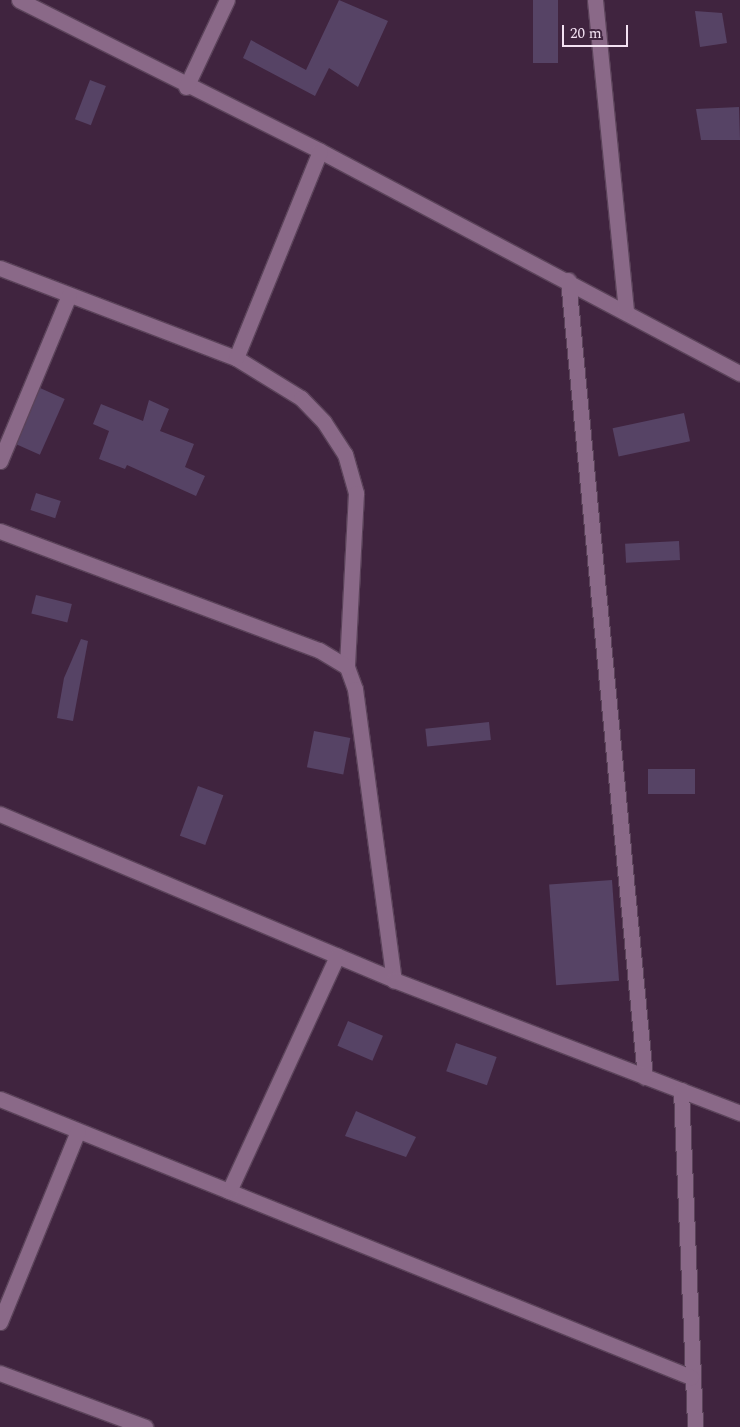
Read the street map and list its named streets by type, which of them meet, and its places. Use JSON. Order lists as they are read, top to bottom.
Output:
{
  "scale_bar": "20 m"
}
